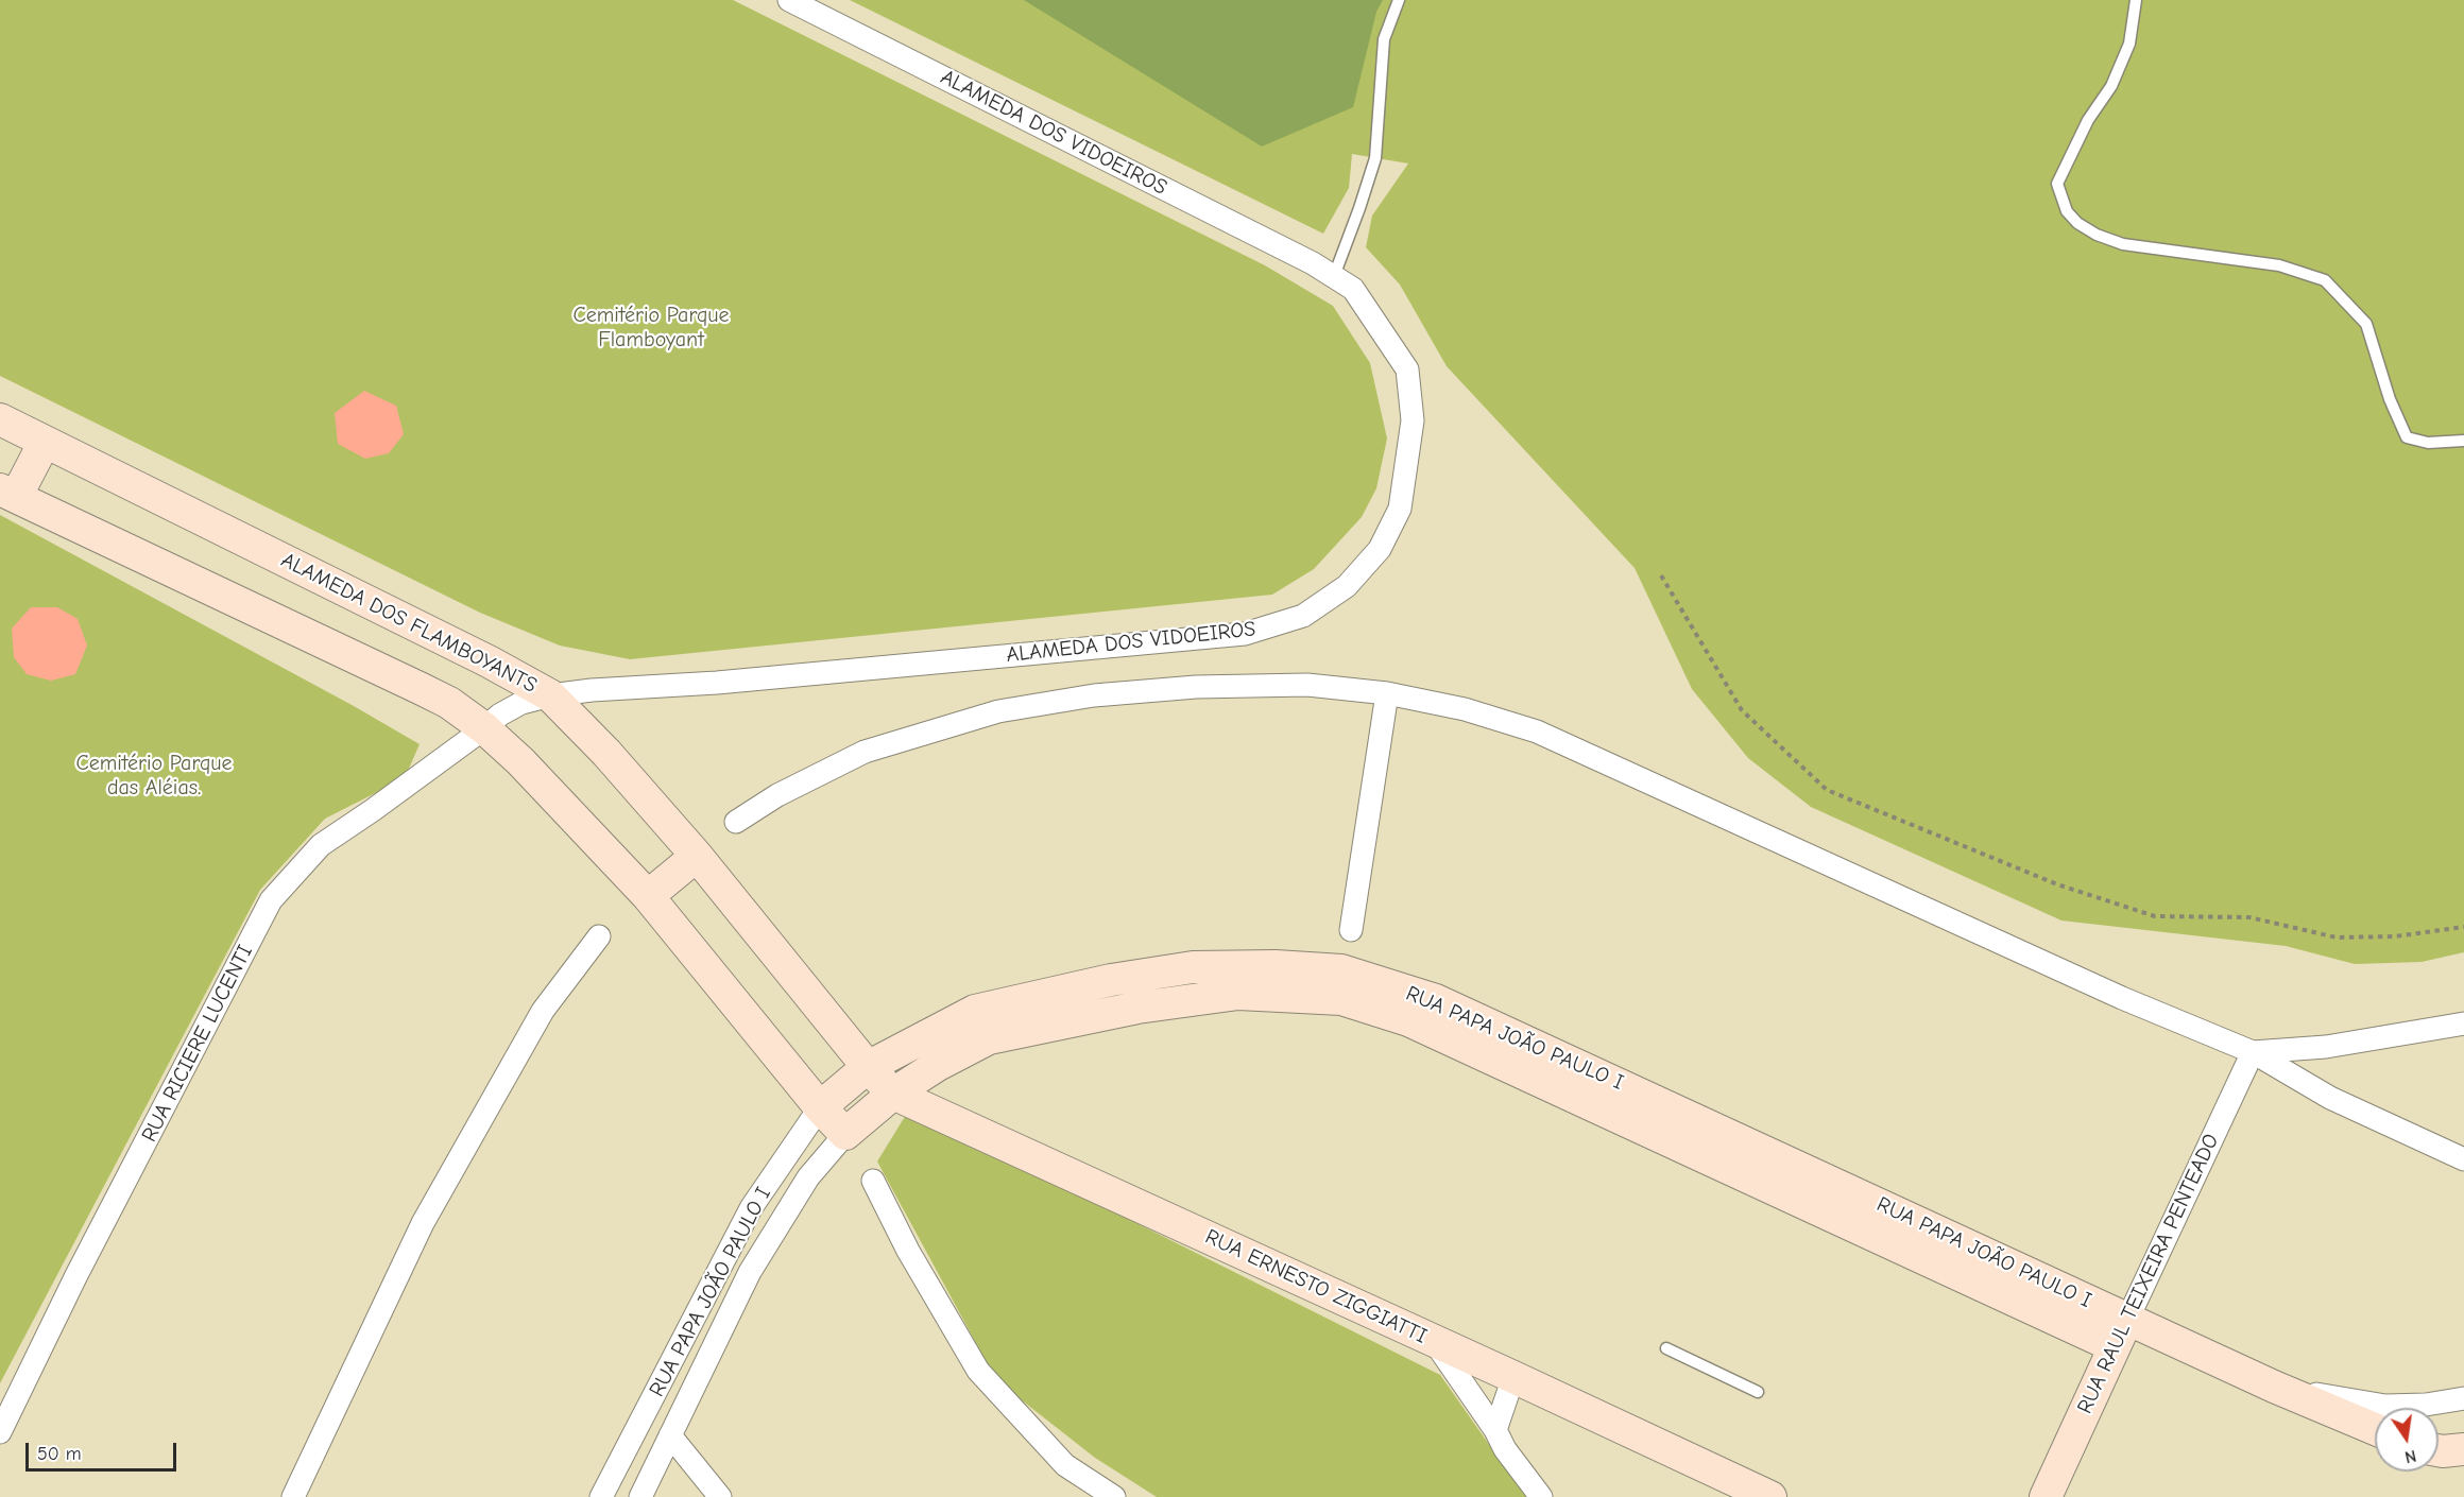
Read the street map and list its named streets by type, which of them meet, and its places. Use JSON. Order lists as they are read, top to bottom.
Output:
{
  "streets": {
    "street": [
      "ALAMEDA DOS VIDOEIROS",
      "ALAMEDA DOS FLAMBOYANTS",
      "RUA PAPA JOÃO PAULO I",
      "RUA RICIERE LUCENTI",
      "RUA RAUL TEIXEIRA PENTEADO",
      "RUA ERNESTO ZIGGIATTI"
    ]
  },
  "crossings": [
    ["ALAMEDA DOS VIDOEIROS", "ALAMEDA DOS FLAMBOYANTS"],
    ["ALAMEDA DOS VIDOEIROS", "RUA RICIERE LUCENTI"],
    ["ALAMEDA DOS FLAMBOYANTS", "RUA PAPA JOÃO PAULO I"],
    ["ALAMEDA DOS FLAMBOYANTS", "RUA ERNESTO ZIGGIATTI"],
    ["RUA PAPA JOÃO PAULO I", "RUA RAUL TEIXEIRA PENTEADO"],
    ["RUA PAPA JOÃO PAULO I", "RUA ERNESTO ZIGGIATTI"]
  ],
  "parks": ["Cemitério Parque Flamboyant", "Cemitério Parque das Aléias."],
  "scale_bar": "50 m",
  "north": "bottom"
}
